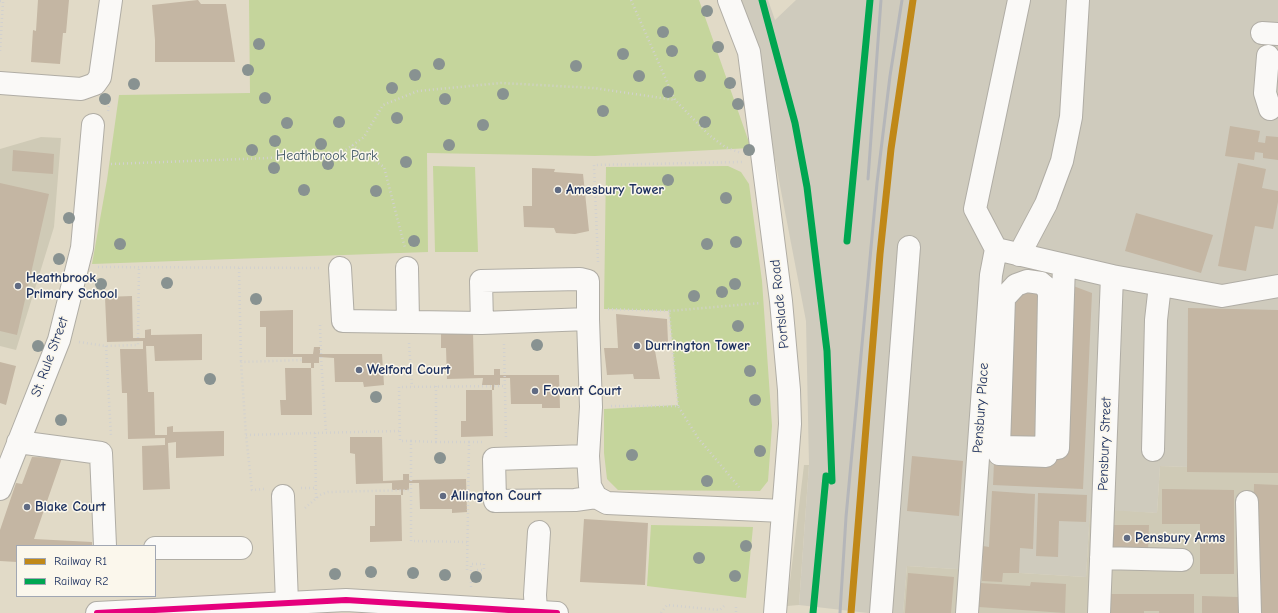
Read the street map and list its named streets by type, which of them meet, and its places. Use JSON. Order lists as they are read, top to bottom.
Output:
{
  "streets": {
    "street": [
      "Portslade Road",
      "St. Rule Street",
      "Pensbury Place",
      "Pensbury Street"
    ]
  },
  "parks": ["Heathbrook Park"],
  "places": [
    "Amesbury Tower",
    "Heathbrook Primary School",
    "Durrington Tower",
    "Welford Court",
    "Fovant Court",
    "Allington Court",
    "Blake Court",
    "Pensbury Arms"
  ],
  "lines": ["rail line R1", "rail line R2"],
  "legend": ["Railway R1", "Railway R2"]
}
